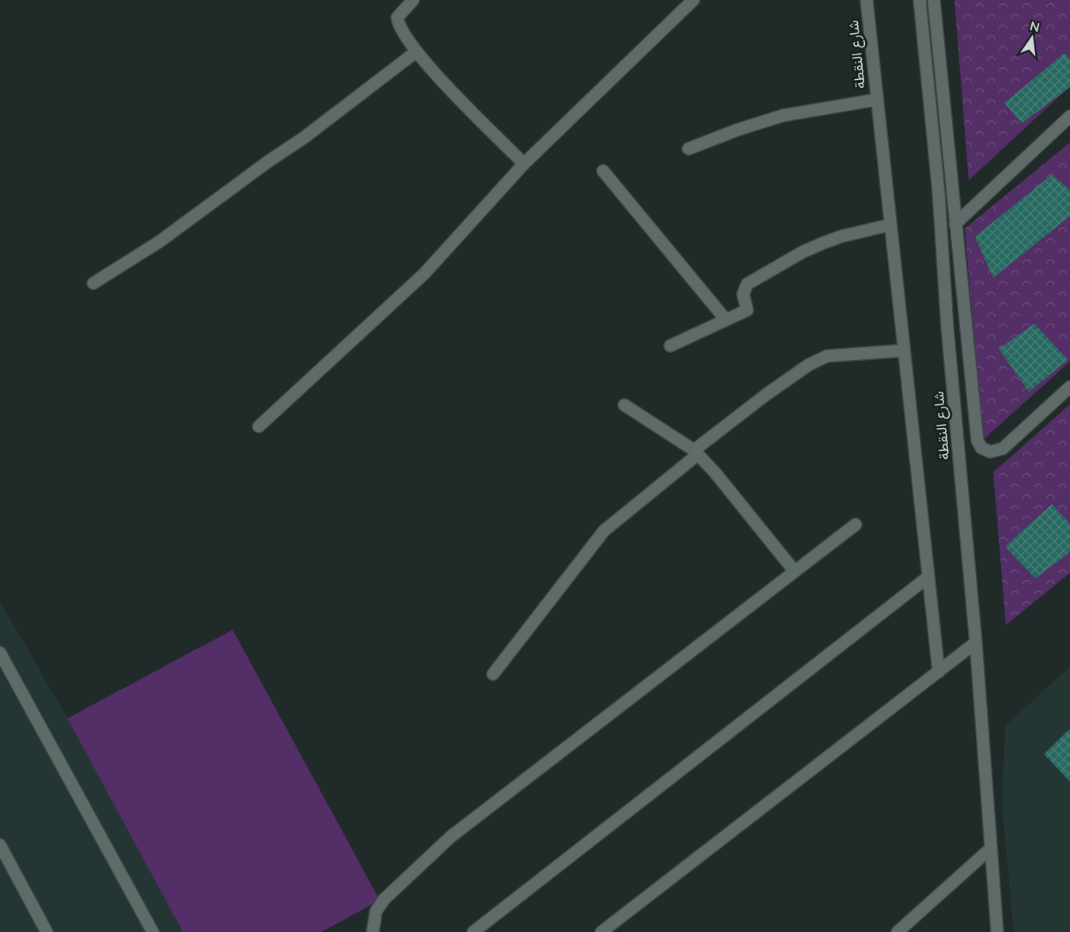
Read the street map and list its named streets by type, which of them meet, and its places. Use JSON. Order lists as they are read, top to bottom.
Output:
{
  "streets": {
    "street": ["شارع النقطة"]
  },
  "north": "top"
}
